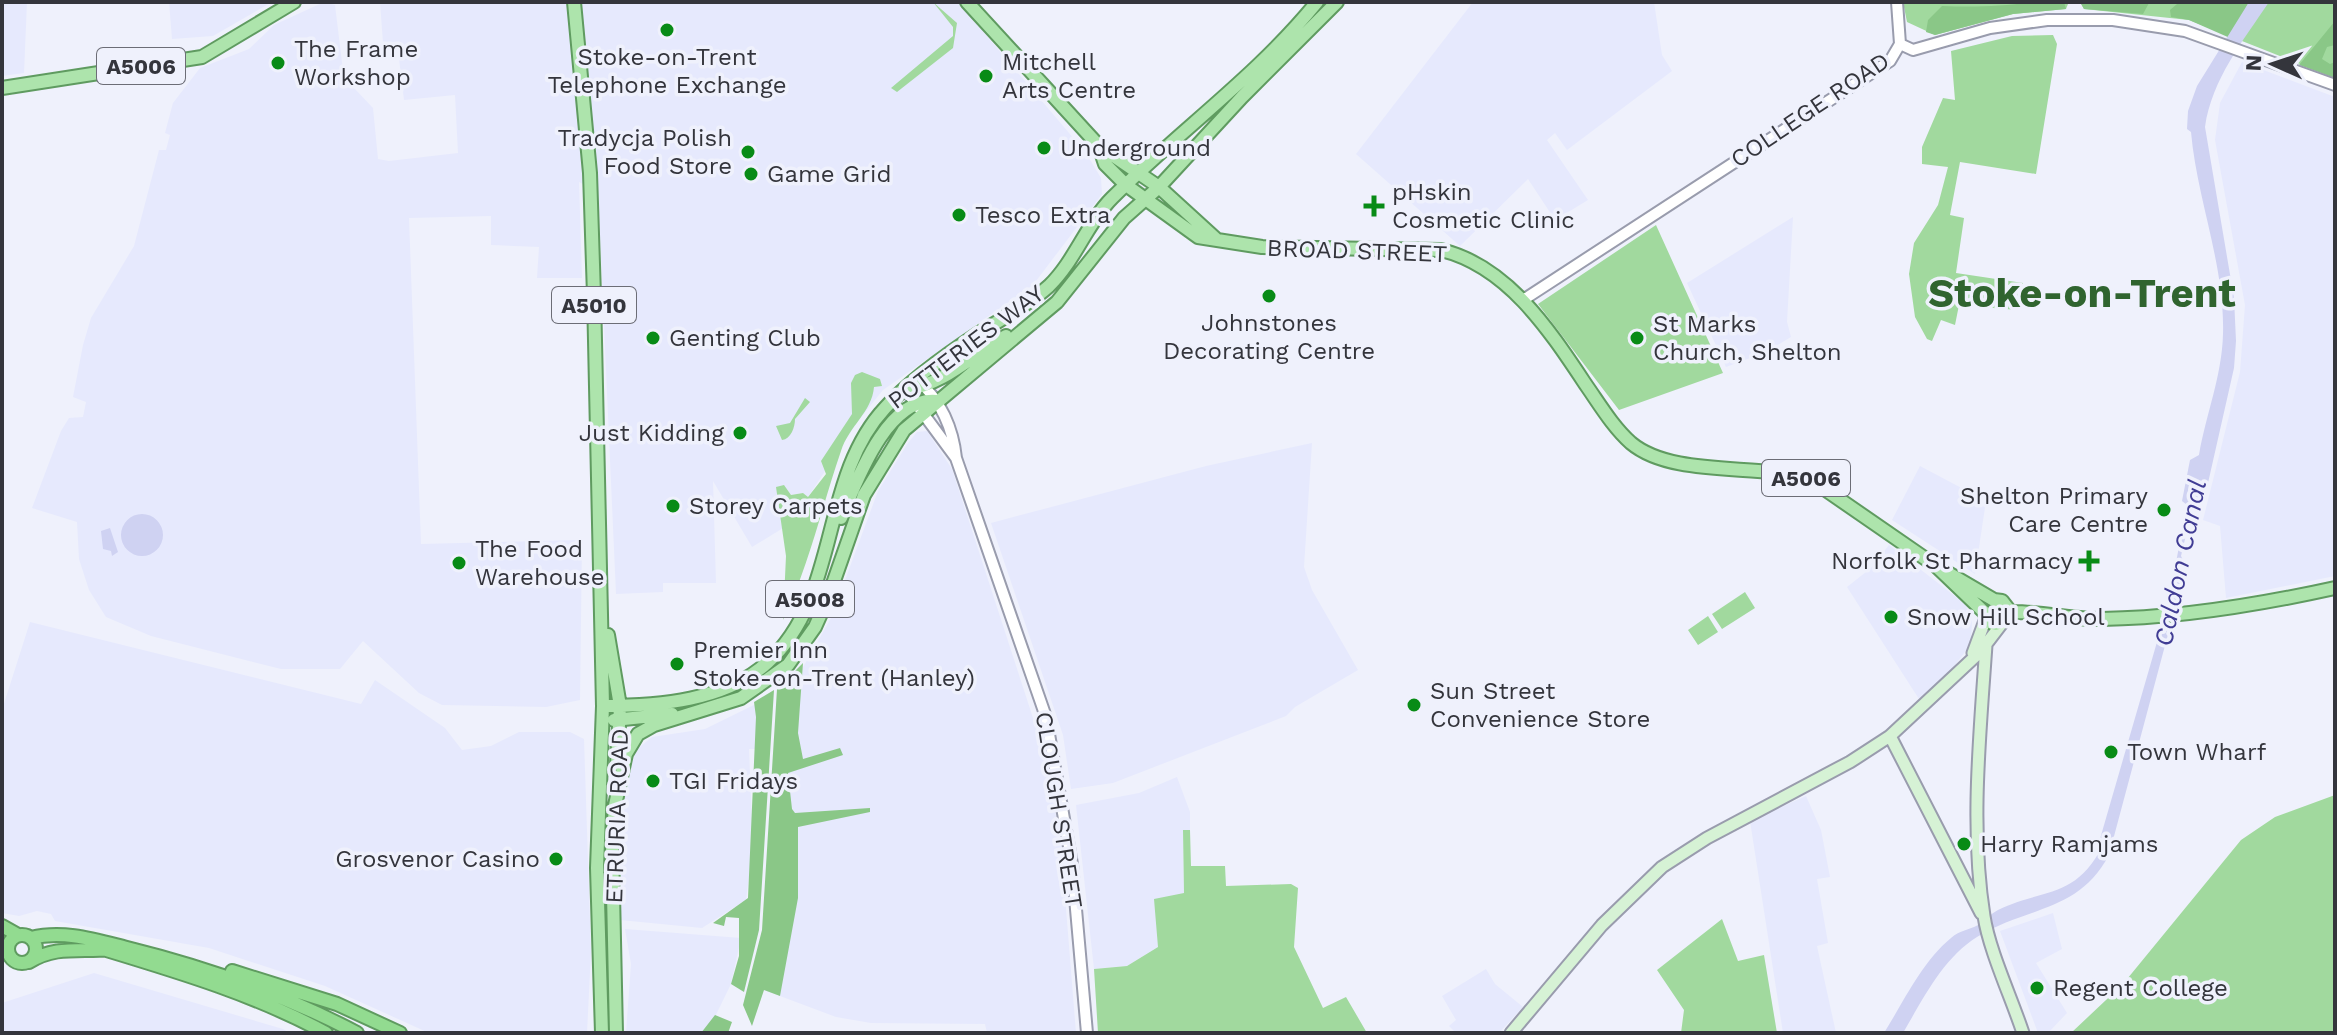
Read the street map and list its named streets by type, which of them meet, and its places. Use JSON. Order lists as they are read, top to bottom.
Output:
{
  "streets": {
    "main road": [
      "A5006",
      "BROAD STREET",
      "A5010",
      "POTTERIES WAY",
      "A5008",
      "ETRURIA ROAD"
    ],
    "street": ["COLLEGE ROAD", "CLOUGH STREET"]
  },
  "crossings": [
    ["A5006", "BROAD STREET"],
    ["COLLEGE ROAD", "BROAD STREET"],
    ["BROAD STREET", "POTTERIES WAY"],
    ["BROAD STREET", "A5008"],
    ["POTTERIES WAY", "A5008"],
    ["POTTERIES WAY", "CLOUGH STREET"],
    ["POTTERIES WAY", "ETRURIA ROAD"],
    ["A5008", "CLOUGH STREET"]
  ],
  "districts": ["Stoke-on-Trent"],
  "water": ["Caldon Canal"],
  "places": {
    "other": [
      "Stoke-on-Trent Telephone Exchange",
      "The Frame Workshop",
      "Mitchell Arts Centre",
      "Underground",
      "Tradycja Polish Food Store",
      "Game Grid",
      "Tesco Extra",
      "Johnstones Decorating Centre",
      "Genting Club",
      "St Marks Church, Shelton",
      "Just Kidding",
      "Storey Carpets",
      "Shelton Primary Care Centre",
      "The Food Warehouse",
      "Snow Hill School",
      "Premier Inn Stoke-on-Trent (Hanley)",
      "Sun Street Convenience Store",
      "Town Wharf",
      "TGI Fridays",
      "Harry Ramjams",
      "Grosvenor Casino",
      "Regent College"
    ],
    "health": ["pHskin Cosmetic Clinic", "Norfolk St Pharmacy"]
  },
  "north": "left"
}
